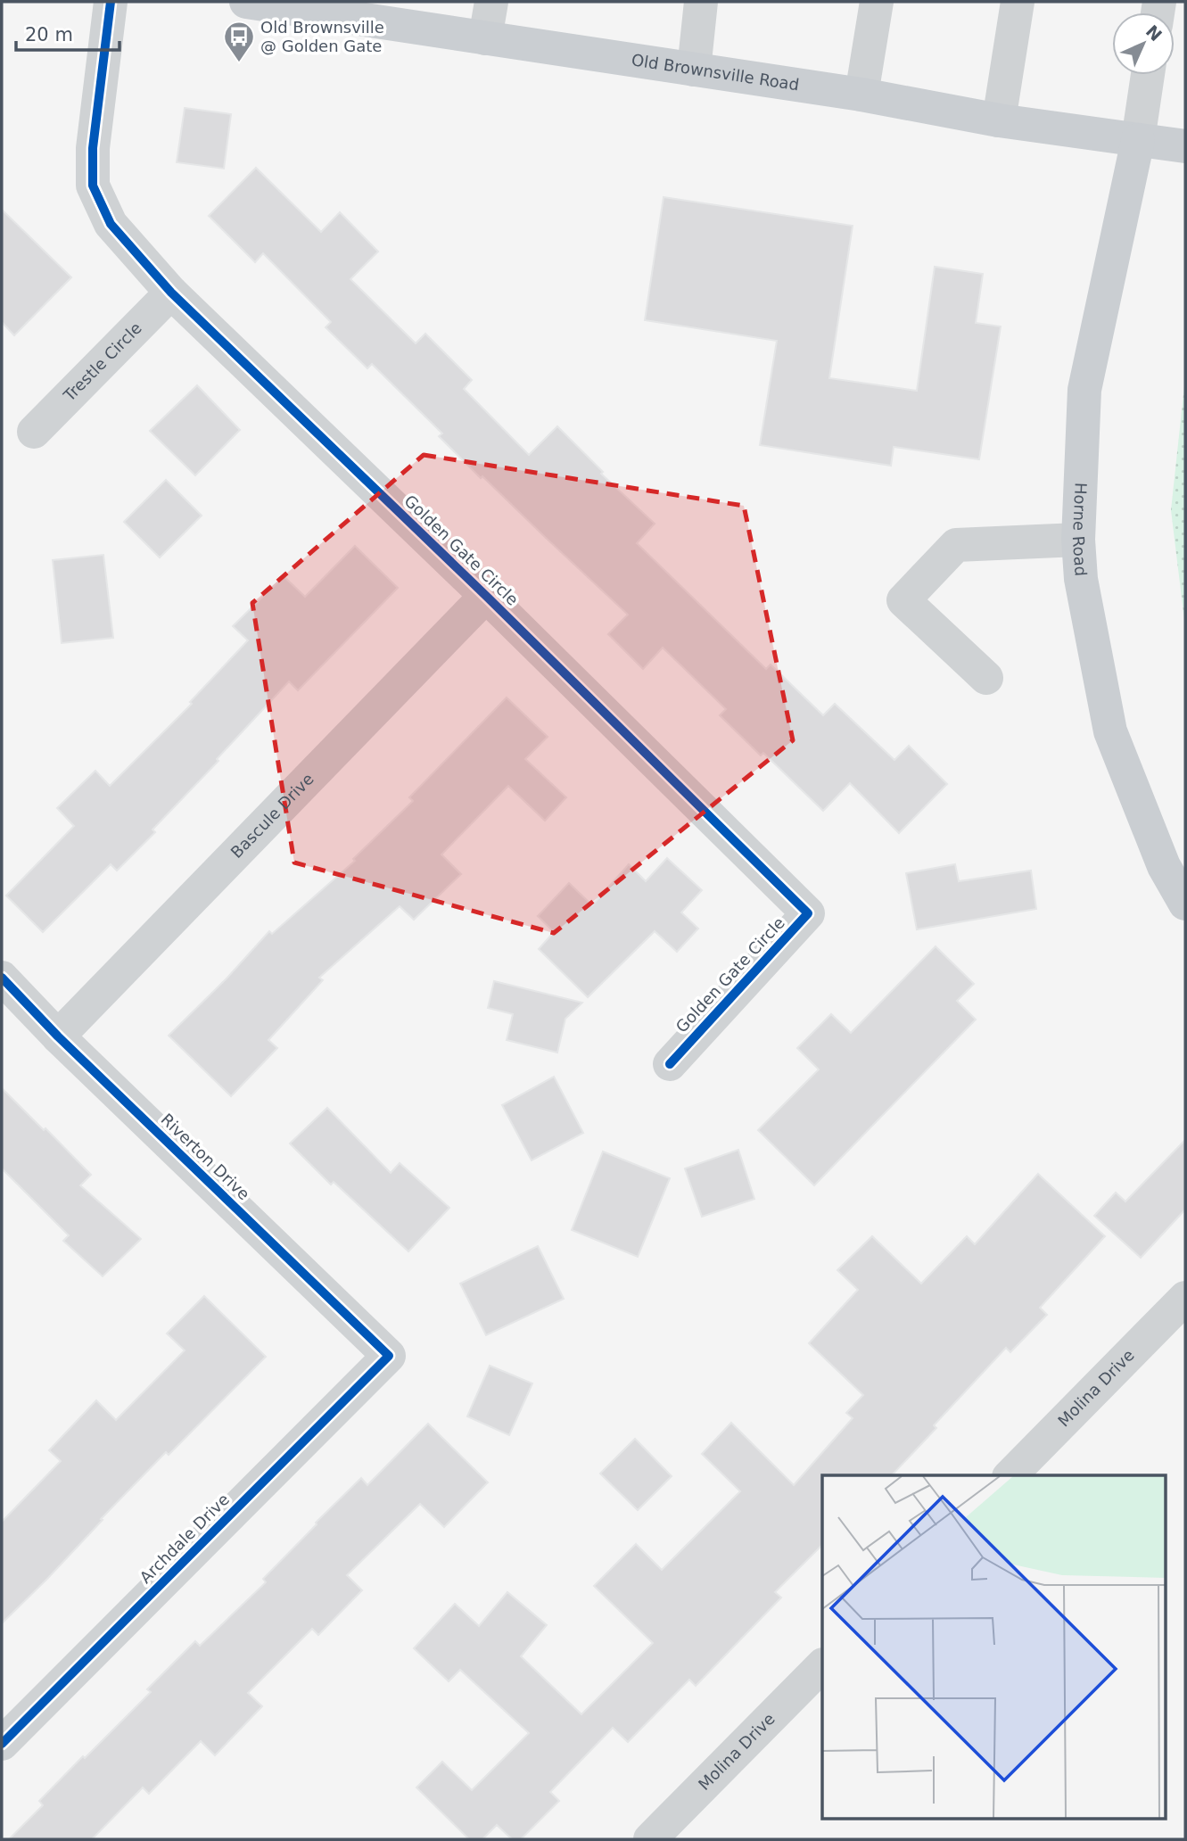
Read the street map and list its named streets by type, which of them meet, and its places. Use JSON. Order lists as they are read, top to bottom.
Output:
{
  "streets": {
    "main road": ["Old Brownsville Road", "Horne Road"],
    "street": [
      "Trestle Circle",
      "Golden Gate Circle",
      "Bascule Drive",
      "Riverton Drive",
      "Molina Drive",
      "Archdale Drive"
    ]
  },
  "crossings": [
    ["Old Brownsville Road", "Horne Road"],
    ["Trestle Circle", "Golden Gate Circle"],
    ["Golden Gate Circle", "Bascule Drive"],
    ["Bascule Drive", "Riverton Drive"],
    ["Riverton Drive", "Archdale Drive"]
  ],
  "places": {
    "bus stop": ["Old Brownsville @ Golden Gate"]
  },
  "scale_bar": "20 m",
  "north": "top right"
}
